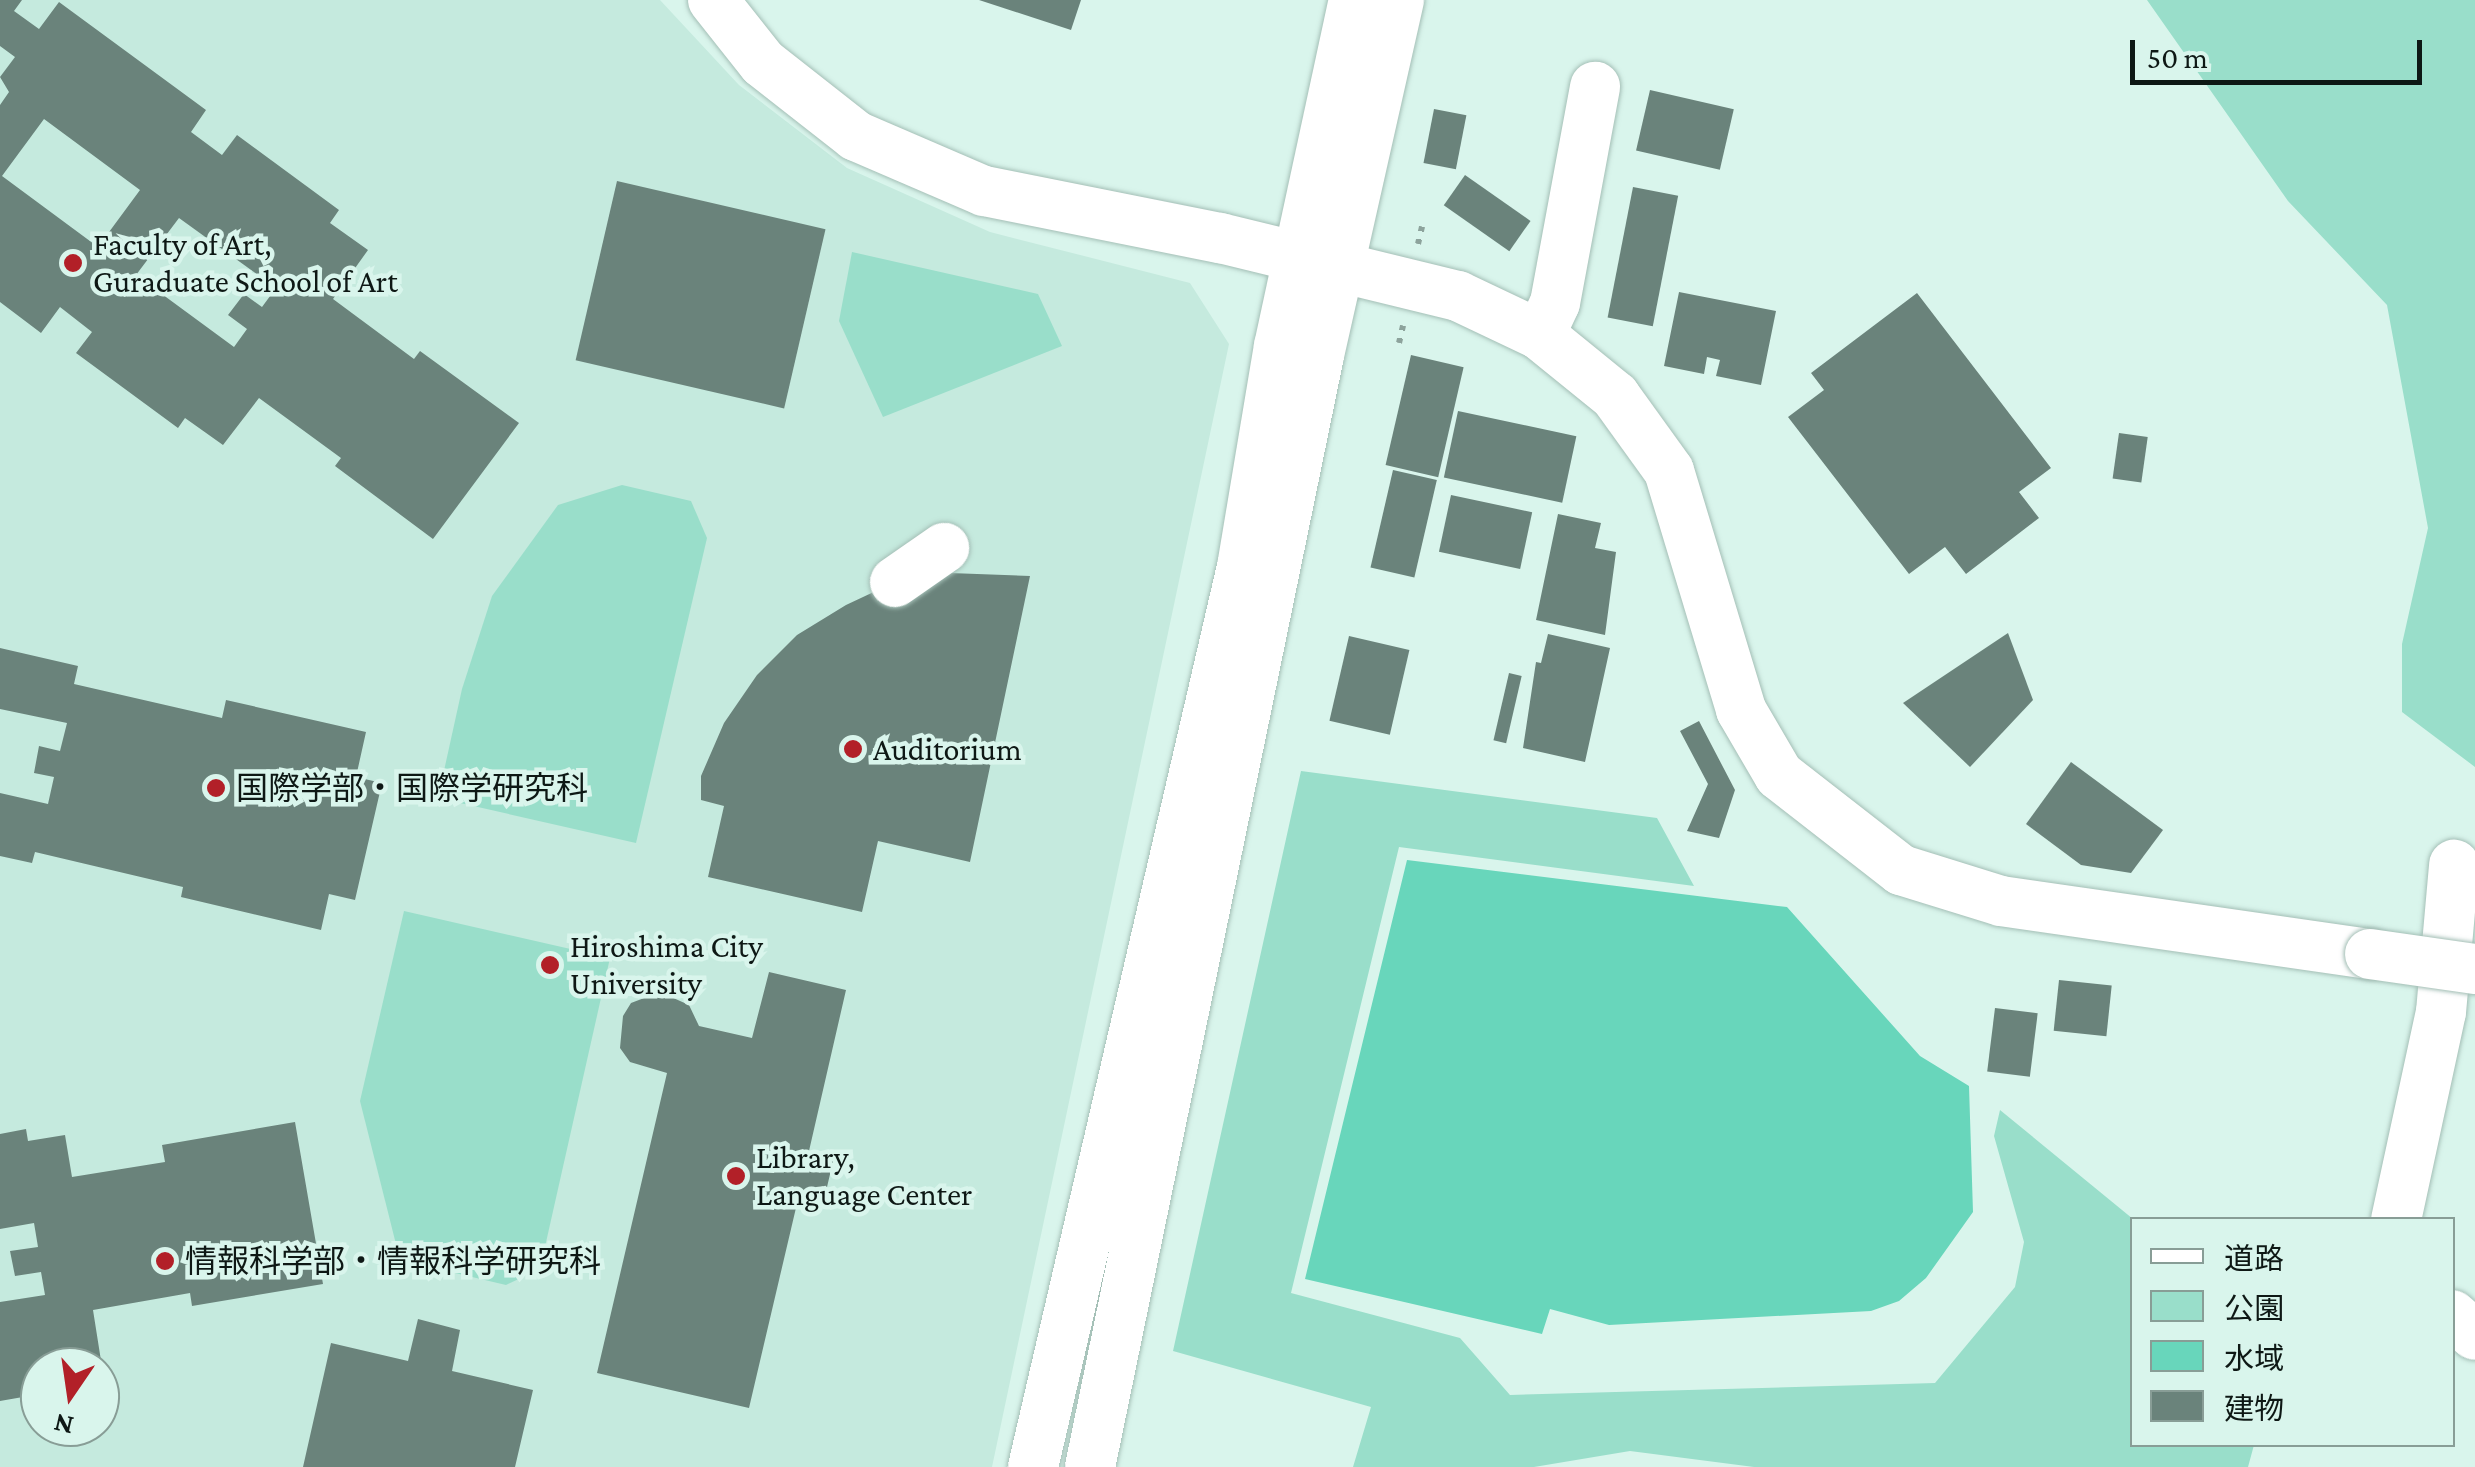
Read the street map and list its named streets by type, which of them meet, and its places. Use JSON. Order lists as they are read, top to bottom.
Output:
{
  "places": [
    "Faculty of Art, Guraduate School of Art",
    "Auditorium",
    "国際学部・国際学研究科",
    "Hiroshima City University",
    "Library, Language Center",
    "情報科学部・情報科学研究科"
  ],
  "legend": [
    "道路",
    "公園",
    "水域",
    "建物"
  ],
  "scale_bar": "50 m",
  "north": "bottom"
}
